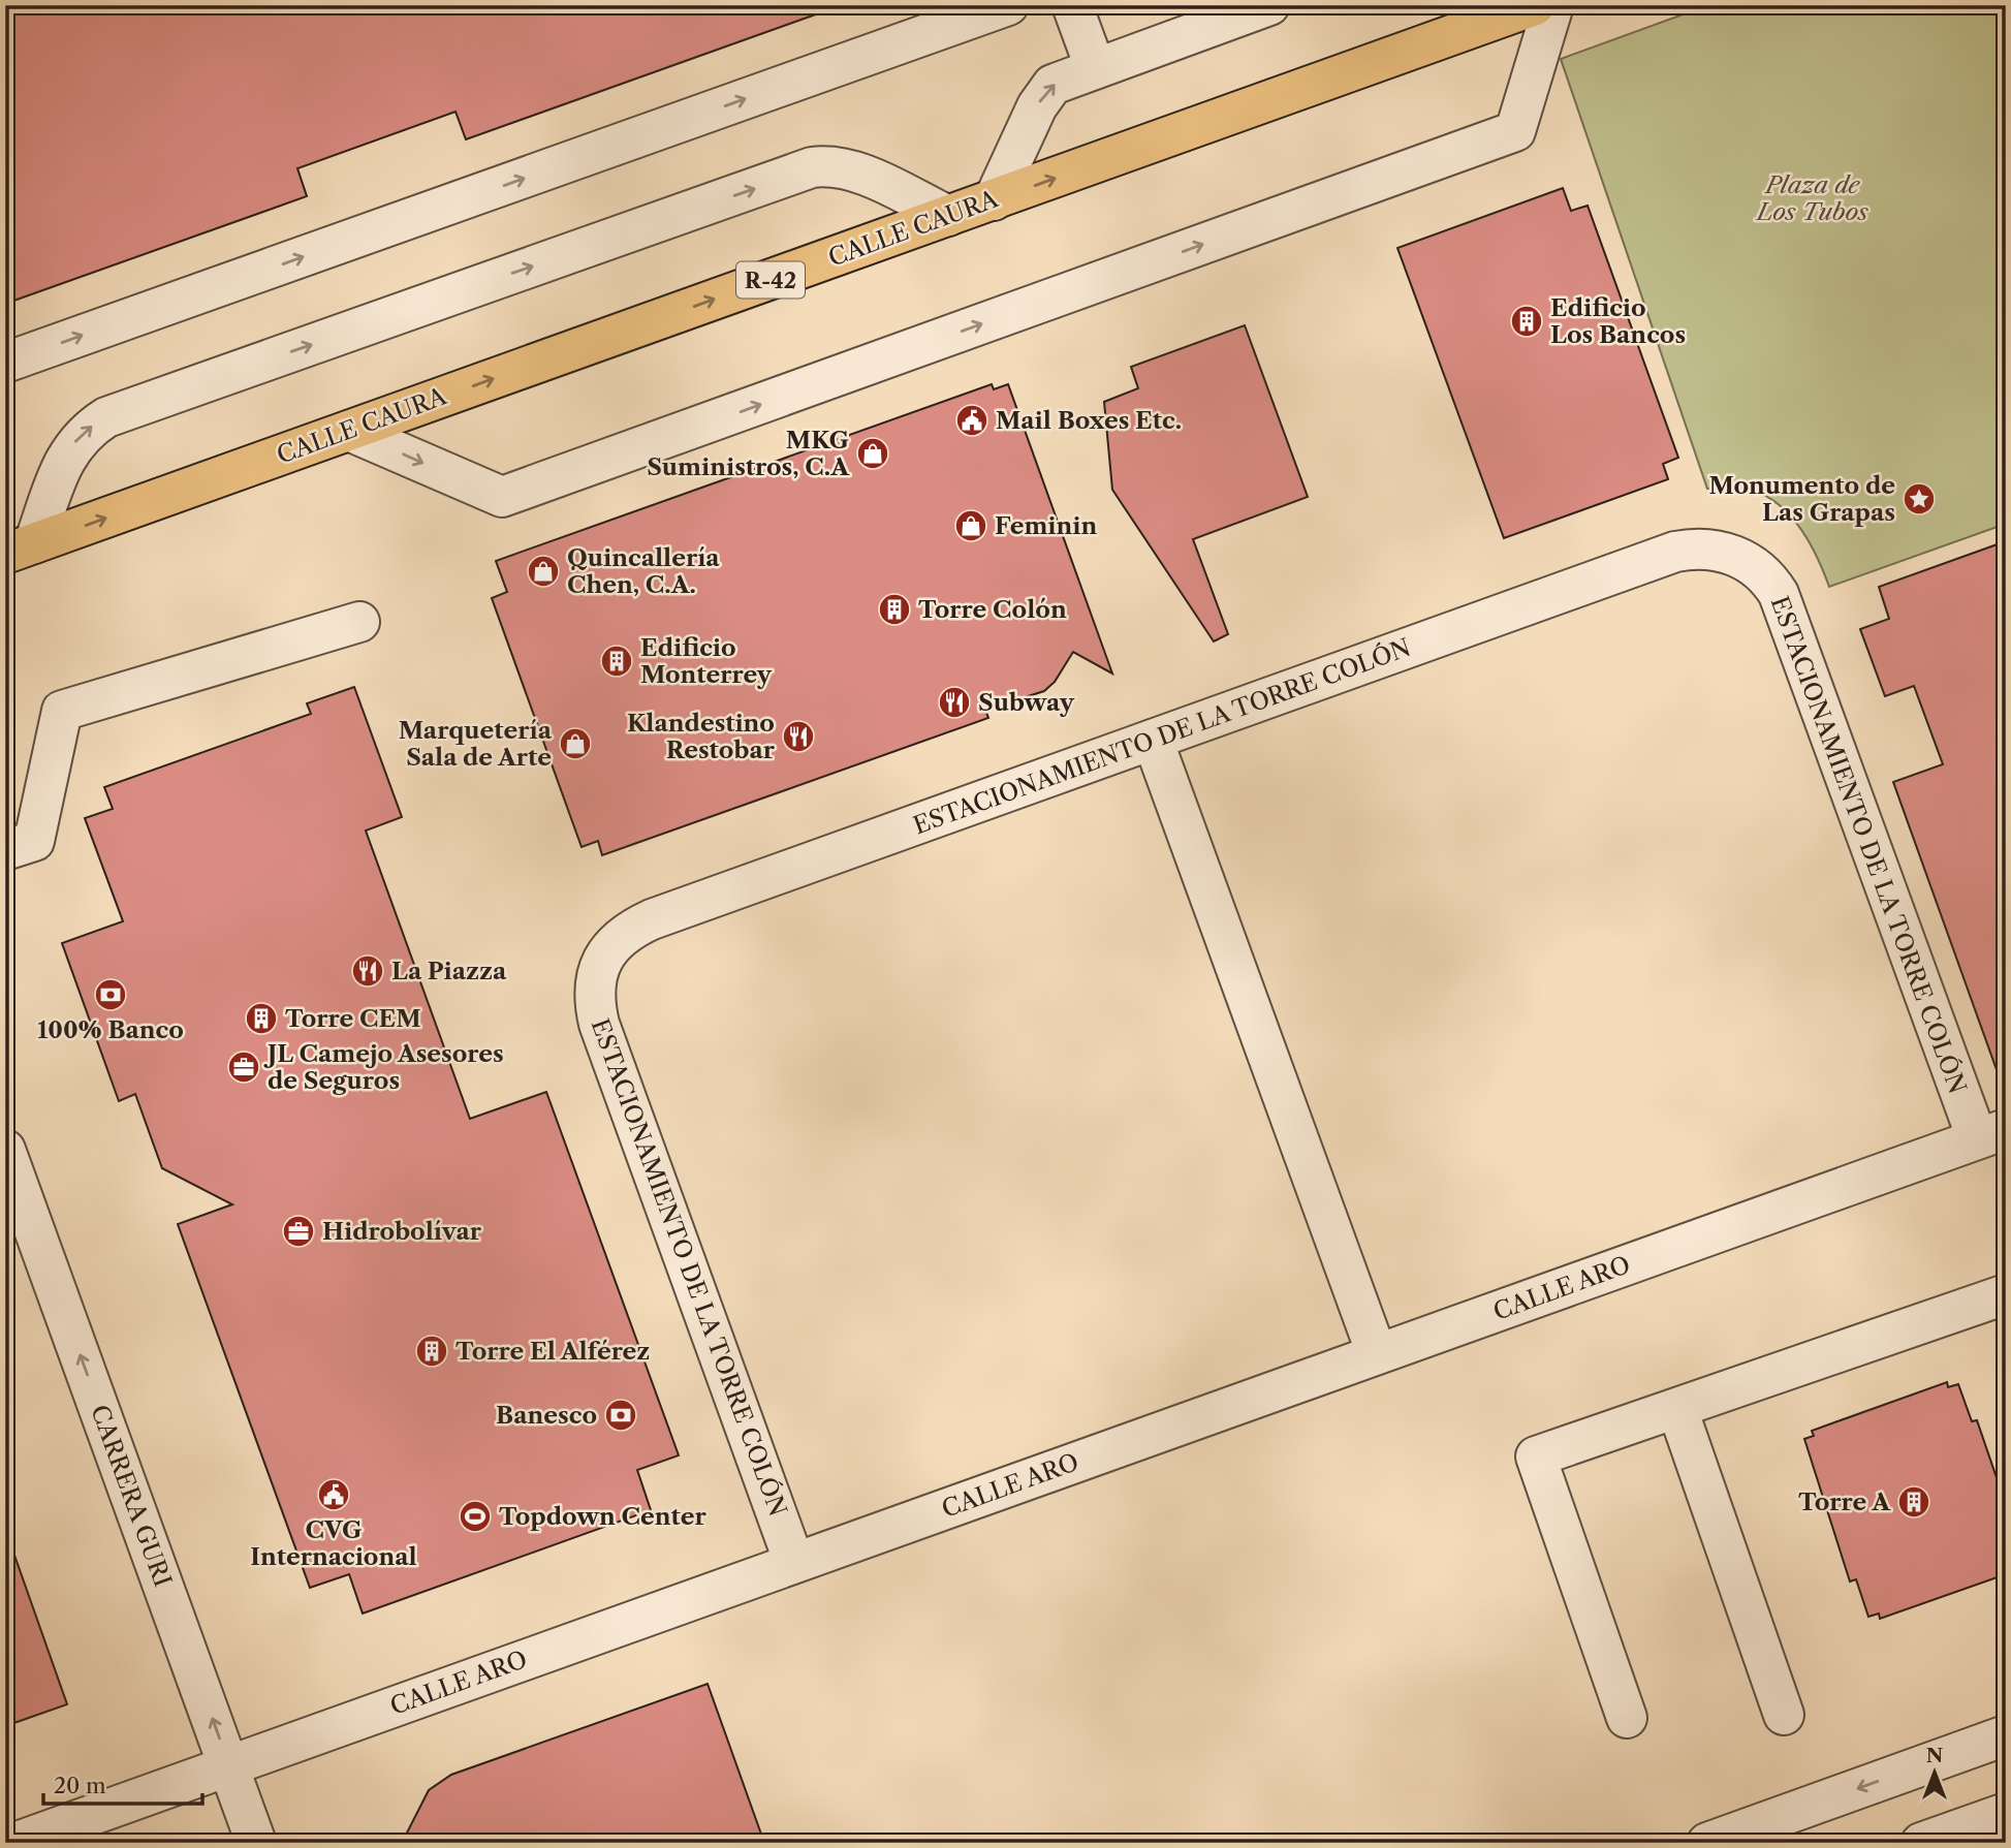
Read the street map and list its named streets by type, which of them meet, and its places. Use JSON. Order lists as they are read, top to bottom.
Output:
{
  "streets": {
    "main road": ["CALLE CAURA", "R-42"],
    "street": ["ESTACIONAMIENTO DE LA TORRE COLÓN", "CALLE ARO", "CARRERA GURI"]
  },
  "crossings": [
    ["ESTACIONAMIENTO DE LA TORRE COLÓN", "CALLE ARO"],
    ["CALLE ARO", "CARRERA GURI"]
  ],
  "one_way": ["CALLE CAURA", "CARRERA GURI"],
  "parks": ["Plaza de Los Tubos"],
  "places": {
    "building": [
      "Edificio Los Bancos",
      "Torre Colón",
      "Edificio Monterrey",
      "Torre CEM",
      "Torre El Alférez",
      "Torre A"
    ],
    "public building": ["Mail Boxes Etc.", "CVG Internacional"],
    "shop": [
      "MKG Suministros, C.A",
      "Feminin",
      "Quincallería Chen, C.A.",
      "Marquetería Sala de Arte"
    ],
    "place": ["Monumento de Las Grapas"],
    "restaurant": ["Subway", "Klandestino Restobar", "La Piazza"],
    "bank": ["100% Banco", "Banesco"],
    "office": ["JL Camejo Asesores de Seguros", "Hidrobolívar"],
    "sports": ["Topdown Center"]
  },
  "scale_bar": "20 m",
  "north": "top"
}
